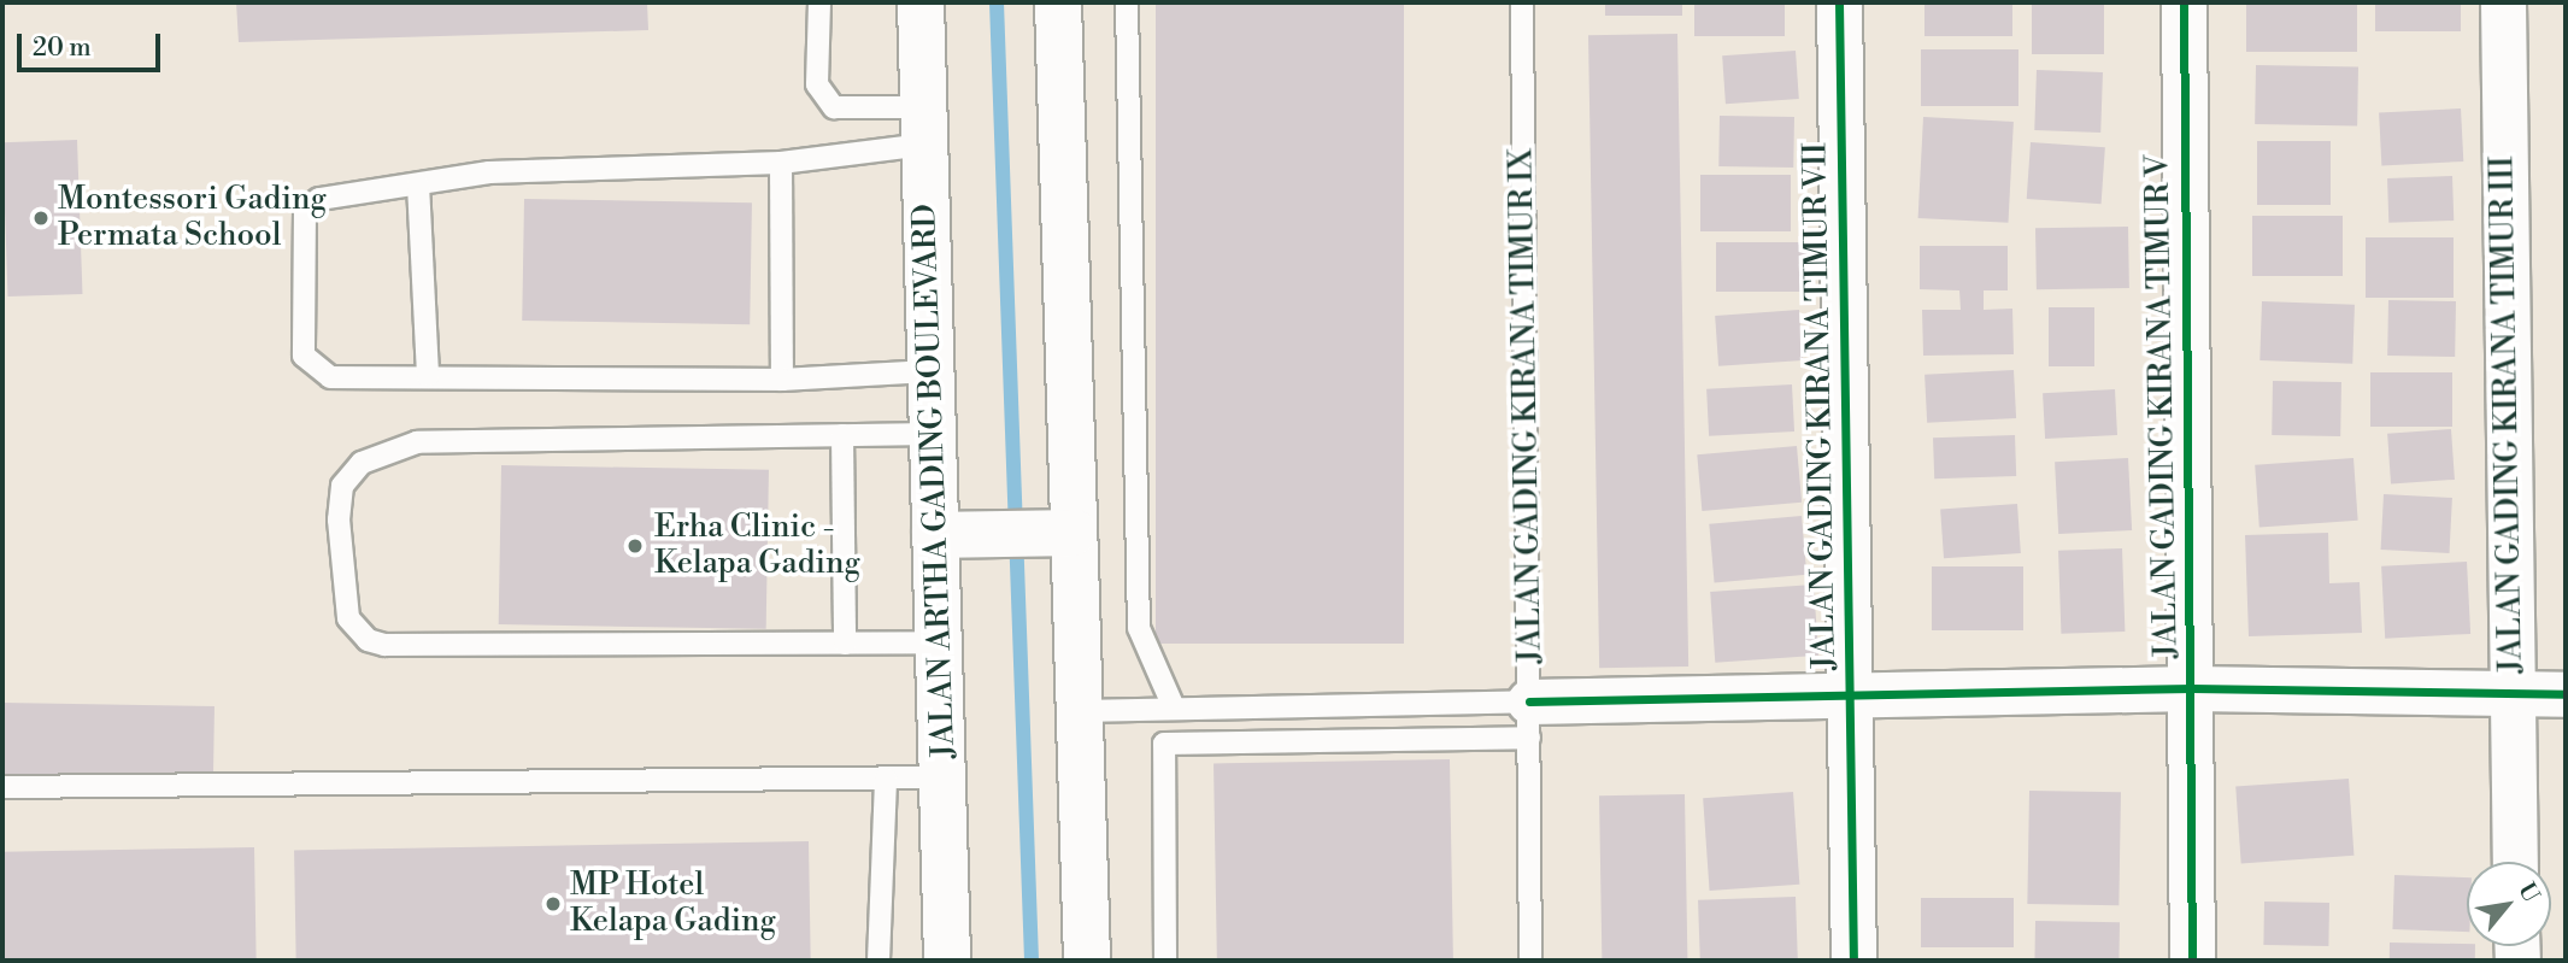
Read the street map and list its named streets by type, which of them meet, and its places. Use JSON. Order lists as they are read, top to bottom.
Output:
{
  "streets": {
    "main road": ["JALAN ARTHA GADING BOULEVARD"],
    "street": ["JALAN GADING KIRANA TIMUR VII", "JALAN GADING KIRANA TIMUR V", "JALAN GADING KIRANA TIMUR III"],
    "lane": ["JALAN GADING KIRANA TIMUR IX"]
  },
  "places": ["Montessori Gading Permata School", "Erha Clinic - Kelapa Gading", "MP Hotel Kelapa Gading"],
  "scale_bar": "20 m",
  "north": "top right"
}
